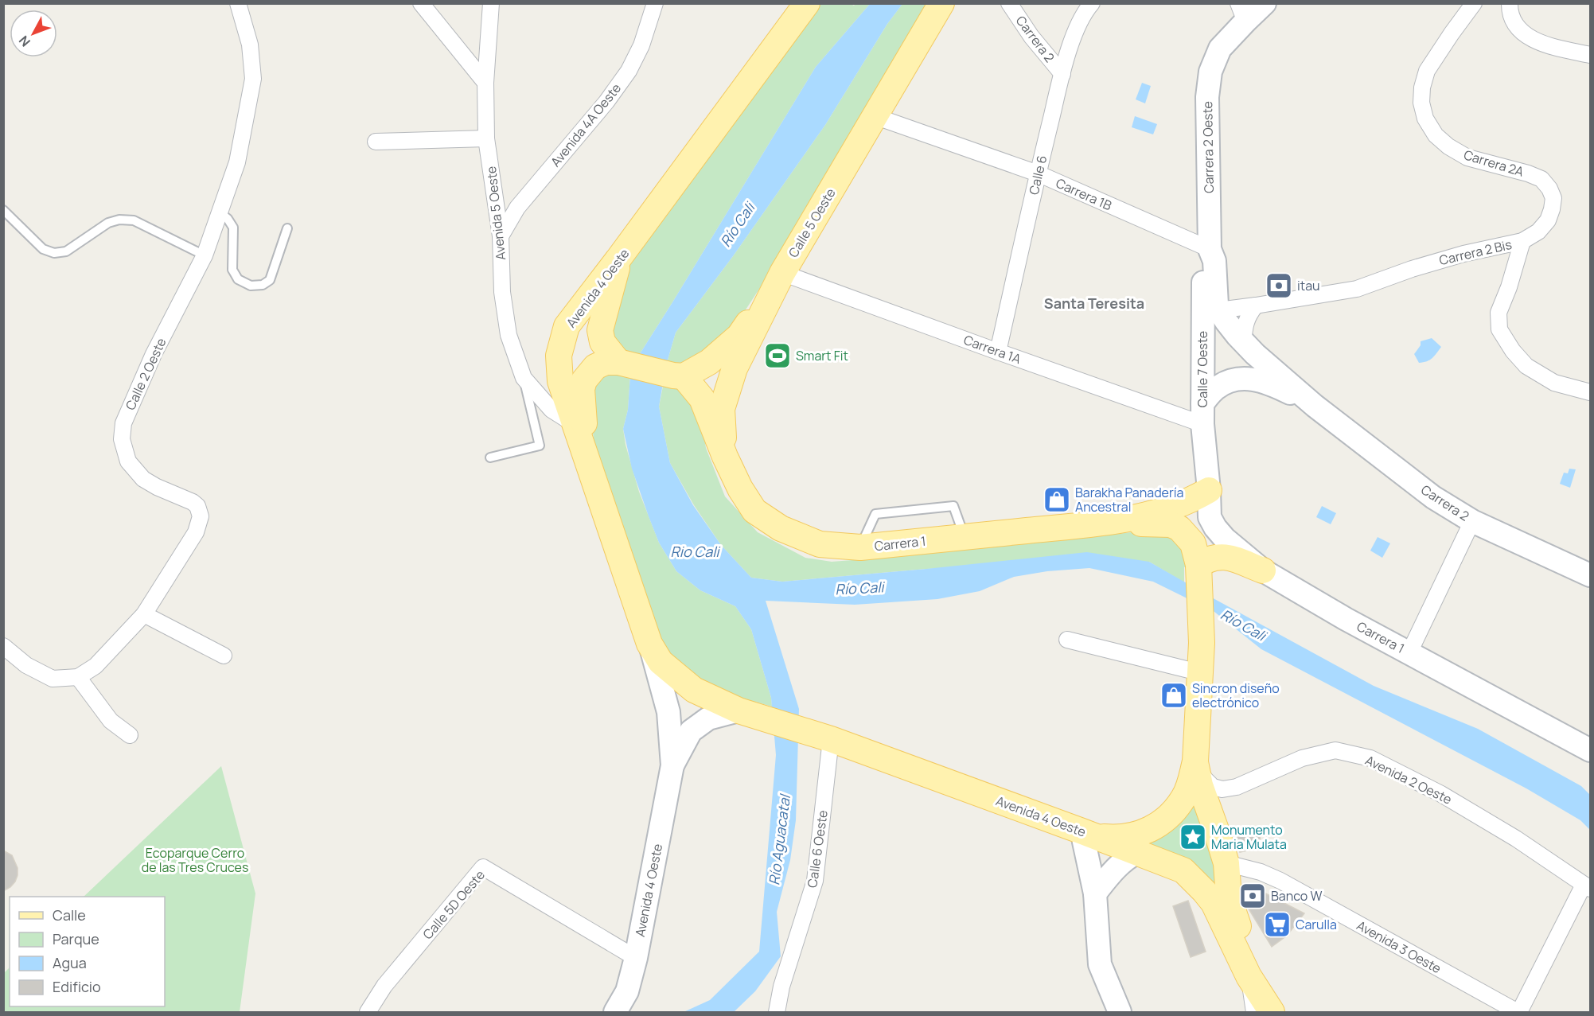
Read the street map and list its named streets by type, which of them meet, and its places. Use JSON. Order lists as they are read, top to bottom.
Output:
{
  "streets": {
    "main road": ["Calle 5 Oeste", "Avenida 4 Oeste", "Carrera 1"],
    "street": [
      "Carrera 2",
      "Avenida 4A Oeste",
      "Carrera 2 Oeste",
      "Carrera 2A",
      "Calle 6",
      "Carrera 1B",
      "Avenida 5 Oeste",
      "Carrera 2 Bis",
      "Carrera 1A",
      "Calle 7 Oeste",
      "Calle 2 Oeste",
      "Avenida 2 Oeste",
      "Calle 6 Oeste",
      "Calle 5D Oeste",
      "Avenida 3 Oeste"
    ]
  },
  "crossings": [
    ["Carrera 2", "Carrera 2 Oeste"],
    ["Carrera 2", "Calle 6"],
    ["Carrera 2", "Carrera 2 Bis"],
    ["Carrera 2", "Carrera 1A"],
    ["Carrera 2", "Calle 7 Oeste"],
    ["Avenida 4A Oeste", "Avenida 5 Oeste"],
    ["Carrera 2 Oeste", "Carrera 1B"],
    ["Carrera 2 Oeste", "Carrera 2 Bis"],
    ["Carrera 2 Oeste", "Calle 7 Oeste"],
    ["Carrera 2A", "Carrera 2 Bis"],
    ["Calle 6", "Carrera 1B"],
    ["Calle 6", "Carrera 1A"],
    ["Carrera 1B", "Calle 5 Oeste"],
    ["Avenida 5 Oeste", "Avenida 4 Oeste"],
    ["Calle 5 Oeste", "Carrera 1A"],
    ["Calle 5 Oeste", "Carrera 1"],
    ["Carrera 2 Bis", "Calle 7 Oeste"],
    ["Avenida 4 Oeste", "Avenida 2 Oeste"],
    ["Avenida 4 Oeste", "Calle 6 Oeste"],
    ["Avenida 4 Oeste", "Calle 5D Oeste"],
    ["Avenida 4 Oeste", "Avenida 3 Oeste"],
    ["Carrera 1A", "Calle 7 Oeste"],
    ["Calle 7 Oeste", "Carrera 1"]
  ],
  "districts": ["Santa Teresita"],
  "water": ["Río Cali", "Rio Cali", "Río Aguacatal"],
  "parks": ["Ecoparque Cerro de las Tres Cruces"],
  "places": {
    "bank": ["itau", "Banco W"],
    "sports": ["Smart Fit"],
    "shop": ["Barakha Panadería Ancestral", "Sincron diseño electrónico"],
    "place": ["Monumento Maria Mulata"],
    "supermarket": ["Carulla"]
  },
  "legend": [
    "Calle",
    "Parque",
    "Agua",
    "Edificio"
  ],
  "north": "bottom left"
}
